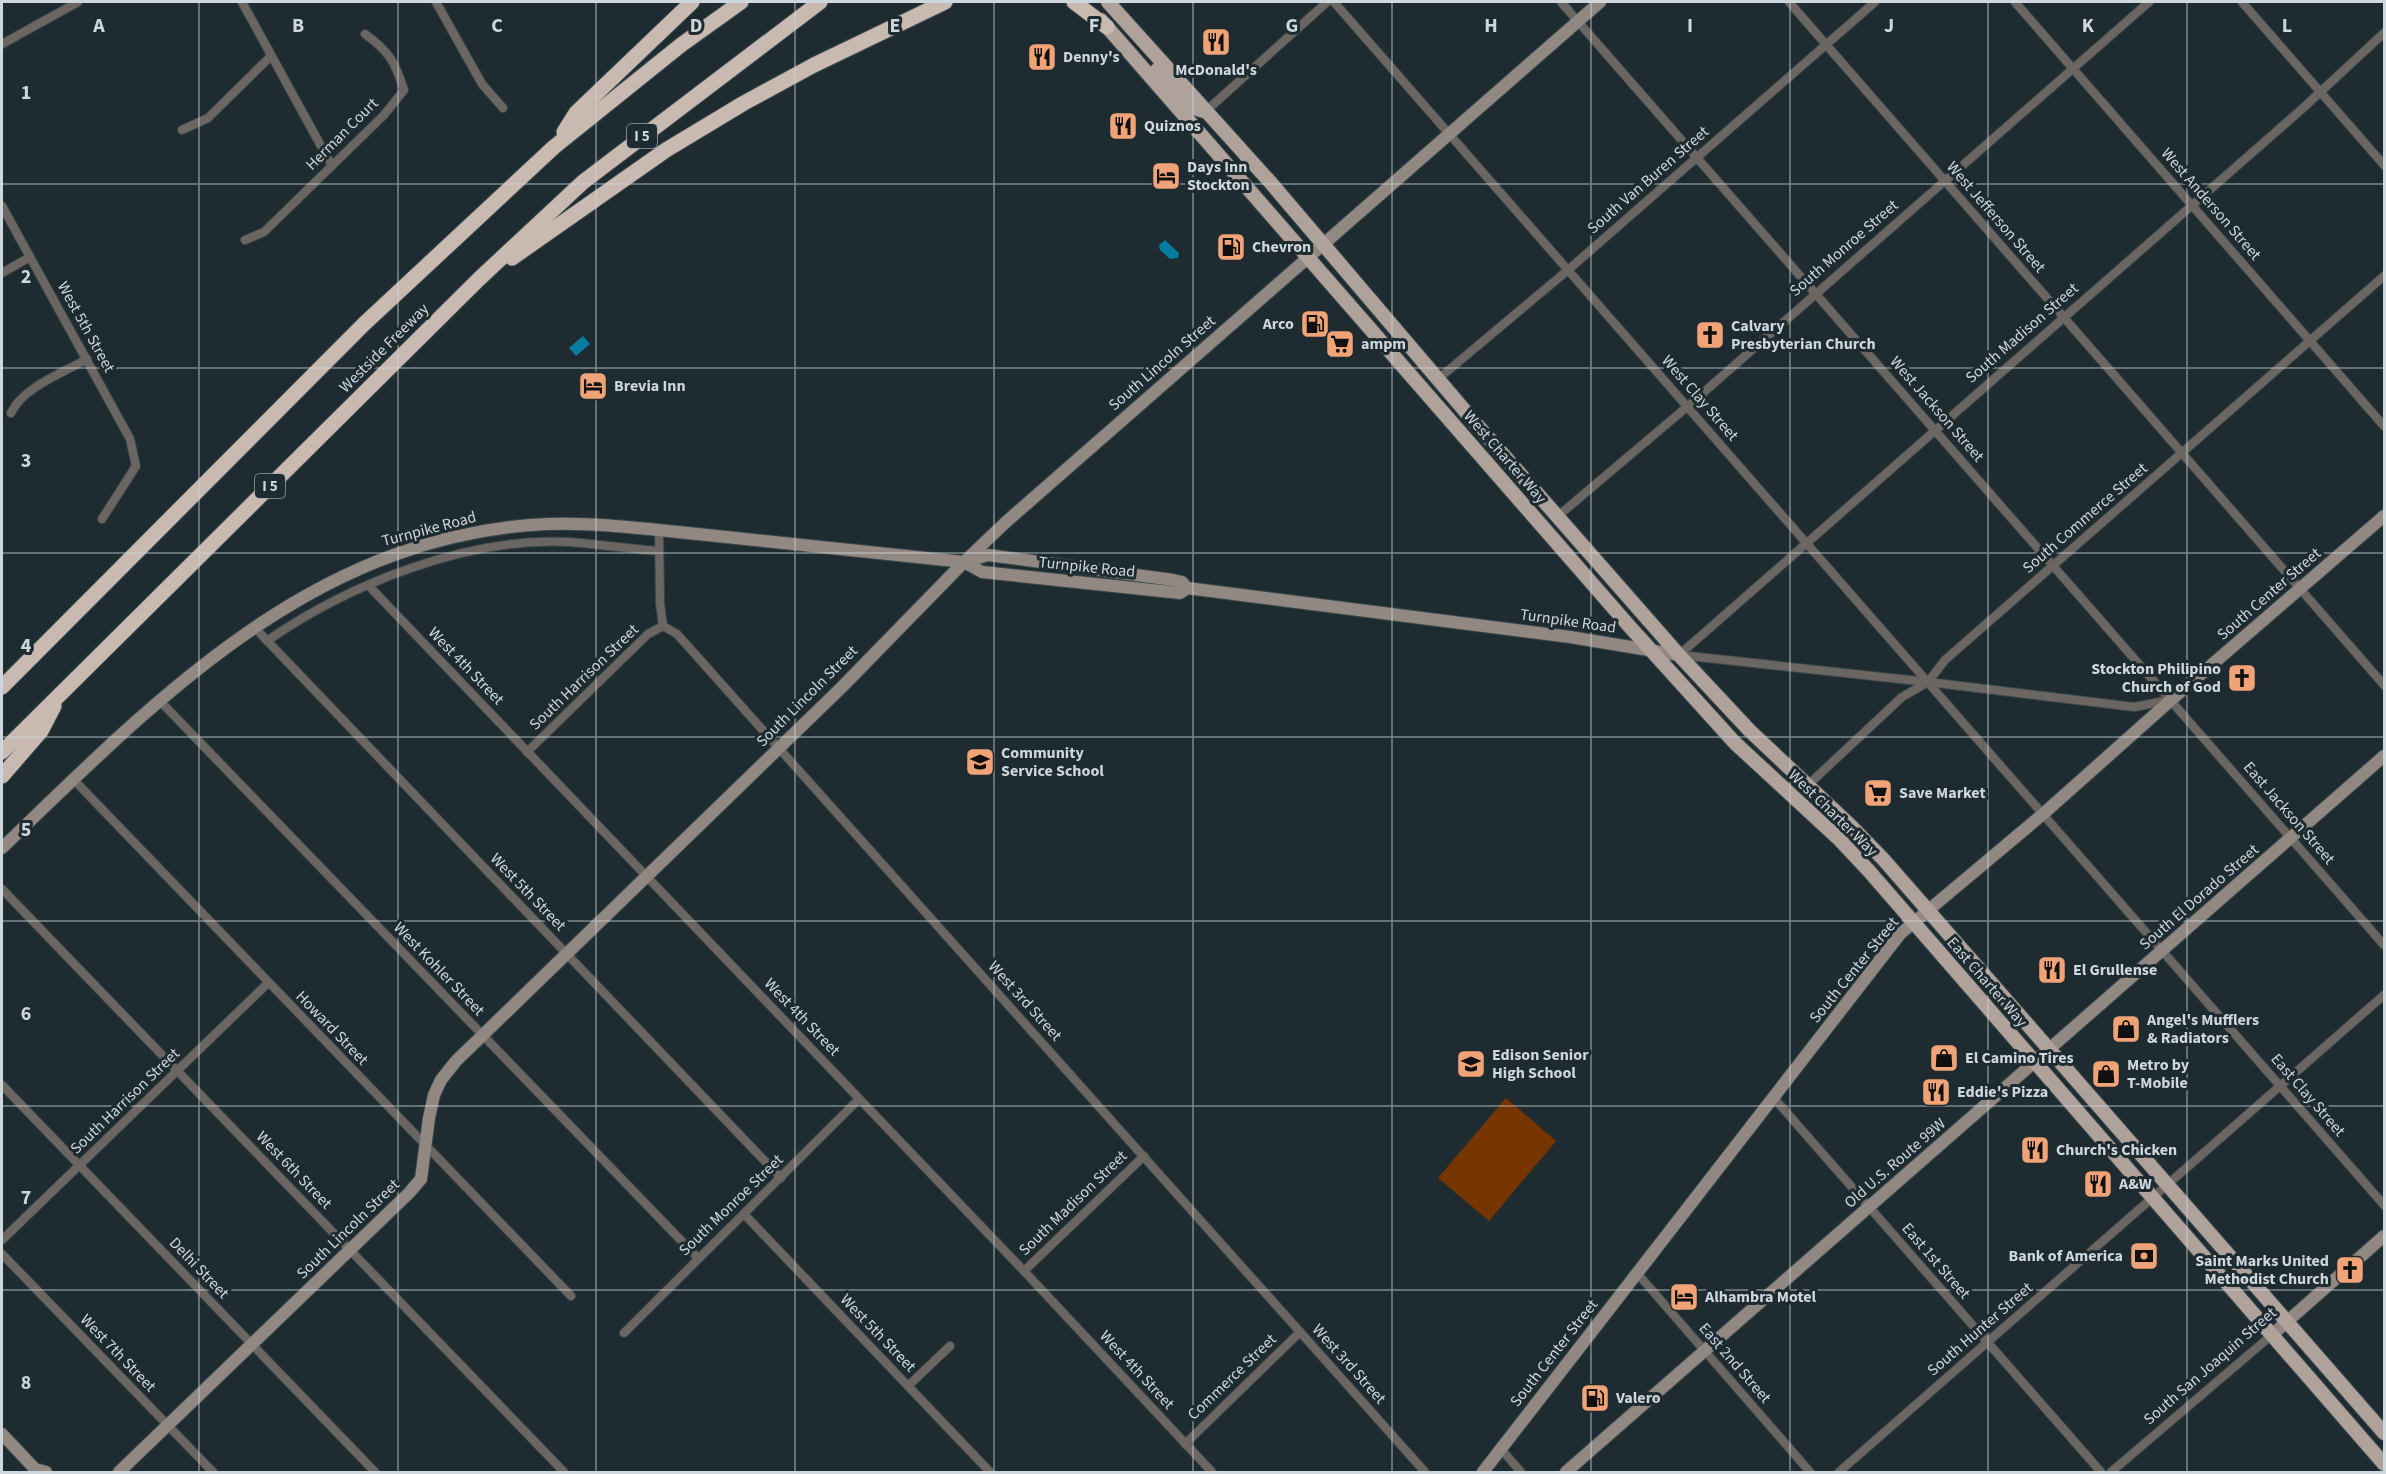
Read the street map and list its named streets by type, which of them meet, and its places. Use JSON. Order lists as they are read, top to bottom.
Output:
{
  "streets": {
    "highway": ["I 5", "Westside Freeway"],
    "main road": ["West Charter Way", "East Charter Way"],
    "street": [
      "Herman Court",
      "South Van Buren Street",
      "West Anderson Street",
      "West Jefferson Street",
      "South Monroe Street",
      "West 5th Street",
      "South Madison Street",
      "South Lincoln Street",
      "West Clay Street",
      "West Jackson Street",
      "South Commerce Street",
      "Turnpike Road",
      "South Center Street",
      "West 4th Street",
      "South Harrison Street",
      "East Jackson Street",
      "South El Dorado Street",
      "West Kohler Street",
      "West 3rd Street",
      "Howard Street",
      "East Clay Street",
      "Old U.S. Route 99W",
      "West 6th Street",
      "East 1st Street",
      "Delhi Street",
      "South Hunter Street",
      "West 7th Street",
      "East 2nd Street",
      "South San Joaquin Street",
      "Commerce Street"
    ]
  },
  "crossings": [
    ["South Van Buren Street", "West Jefferson Street"],
    ["South Van Buren Street", "West Clay Street"],
    ["South Van Buren Street", "West Jackson Street"],
    ["South Van Buren Street", "West Charter Way"],
    ["West Anderson Street", "South Monroe Street"],
    ["West Anderson Street", "South Madison Street"],
    ["West Anderson Street", "South Commerce Street"],
    ["West Jefferson Street", "South Monroe Street"],
    ["West Jefferson Street", "South Madison Street"],
    ["West Jefferson Street", "South Commerce Street"],
    ["West Jefferson Street", "South Center Street"],
    ["South Monroe Street", "West 5th Street"],
    ["South Monroe Street", "West Clay Street"],
    ["South Monroe Street", "West Jackson Street"],
    ["South Monroe Street", "West Charter Way"],
    ["South Monroe Street", "West 4th Street"],
    ["South Monroe Street", "West Kohler Street"],
    ["West 5th Street", "South Lincoln Street"],
    ["West 5th Street", "Turnpike Road"],
    ["South Madison Street", "West Clay Street"],
    ["South Madison Street", "West Jackson Street"],
    ["South Madison Street", "West Charter Way"],
    ["South Madison Street", "Turnpike Road"],
    ["South Madison Street", "West 4th Street"],
    ["South Madison Street", "West 3rd Street"],
    ["South Lincoln Street", "West Clay Street"],
    ["South Lincoln Street", "West Jackson Street"],
    ["South Lincoln Street", "West Charter Way"],
    ["South Lincoln Street", "Turnpike Road"],
    ["South Lincoln Street", "West 4th Street"],
    ["South Lincoln Street", "West Kohler Street"],
    ["South Lincoln Street", "West 3rd Street"],
    ["South Lincoln Street", "Howard Street"],
    ["South Lincoln Street", "West 6th Street"],
    ["South Lincoln Street", "Delhi Street"],
    ["South Lincoln Street", "West 7th Street"],
    ["West Clay Street", "South Commerce Street"],
    ["West Clay Street", "Turnpike Road"],
    ["West Clay Street", "South Center Street"],
    ["West Clay Street", "East Clay Street"],
    ["West Jackson Street", "South Commerce Street"],
    ["West Jackson Street", "Turnpike Road"],
    ["West Jackson Street", "South Center Street"],
    ["West Jackson Street", "East Jackson Street"],
    ["West Charter Way", "South Commerce Street"],
    ["West Charter Way", "Turnpike Road"],
    ["West Charter Way", "South Center Street"],
    ["West Charter Way", "East Charter Way"],
    ["South Commerce Street", "Turnpike Road"],
    ["Turnpike Road", "South Center Street"],
    ["Turnpike Road", "East Jackson Street"],
    ["Turnpike Road", "West Kohler Street"],
    ["Turnpike Road", "Howard Street"],
    ["South Center Street", "East Jackson Street"],
    ["South Center Street", "East Charter Way"],
    ["South Center Street", "East Clay Street"],
    ["South Center Street", "East 1st Street"],
    ["South Center Street", "East 2nd Street"],
    ["West 4th Street", "South Harrison Street"],
    ["West 4th Street", "Commerce Street"],
    ["South Harrison Street", "West 3rd Street"],
    ["South Harrison Street", "Howard Street"],
    ["South Harrison Street", "West 6th Street"],
    ["South Harrison Street", "Delhi Street"],
    ["East Jackson Street", "South El Dorado Street"],
    ["South El Dorado Street", "East Charter Way"],
    ["South El Dorado Street", "East Clay Street"],
    ["South El Dorado Street", "Old U.S. Route 99W"],
    ["East Charter Way", "Old U.S. Route 99W"],
    ["West 3rd Street", "Commerce Street"],
    ["East Clay Street", "South Hunter Street"],
    ["Old U.S. Route 99W", "East 1st Street"],
    ["Old U.S. Route 99W", "East 2nd Street"],
    ["East 1st Street", "South Hunter Street"]
  ],
  "places": {
    "restaurant": [
      "McDonald's",
      "Denny's",
      "Quiznos",
      "El Grullense",
      "Eddie's Pizza",
      "Church's Chicken",
      "A&W"
    ],
    "hotel": ["Days Inn Stockton", "Brevia Inn", "Alhambra Motel"],
    "fuel station": ["Chevron", "Arco", "Valero"],
    "church": ["Calvary Presbyterian Church", "Stockton Philipino Church of God", "Saint Marks United Methodist Church"],
    "supermarket": ["ampm", "Save Market"],
    "school or university": ["Community Service School", "Edison Senior High School"],
    "shop": ["Angel's Mufflers & Radiators", "El Camino Tires", "Metro by T-Mobile"],
    "bank": ["Bank of America"]
  },
  "grid": {
    "columns": [
      "A",
      "B",
      "C",
      "D",
      "E",
      "F",
      "G",
      "H",
      "I",
      "J",
      "K",
      "L"
    ],
    "rows": [
      "1",
      "2",
      "3",
      "4",
      "5",
      "6",
      "7",
      "8"
    ]
  }
}
